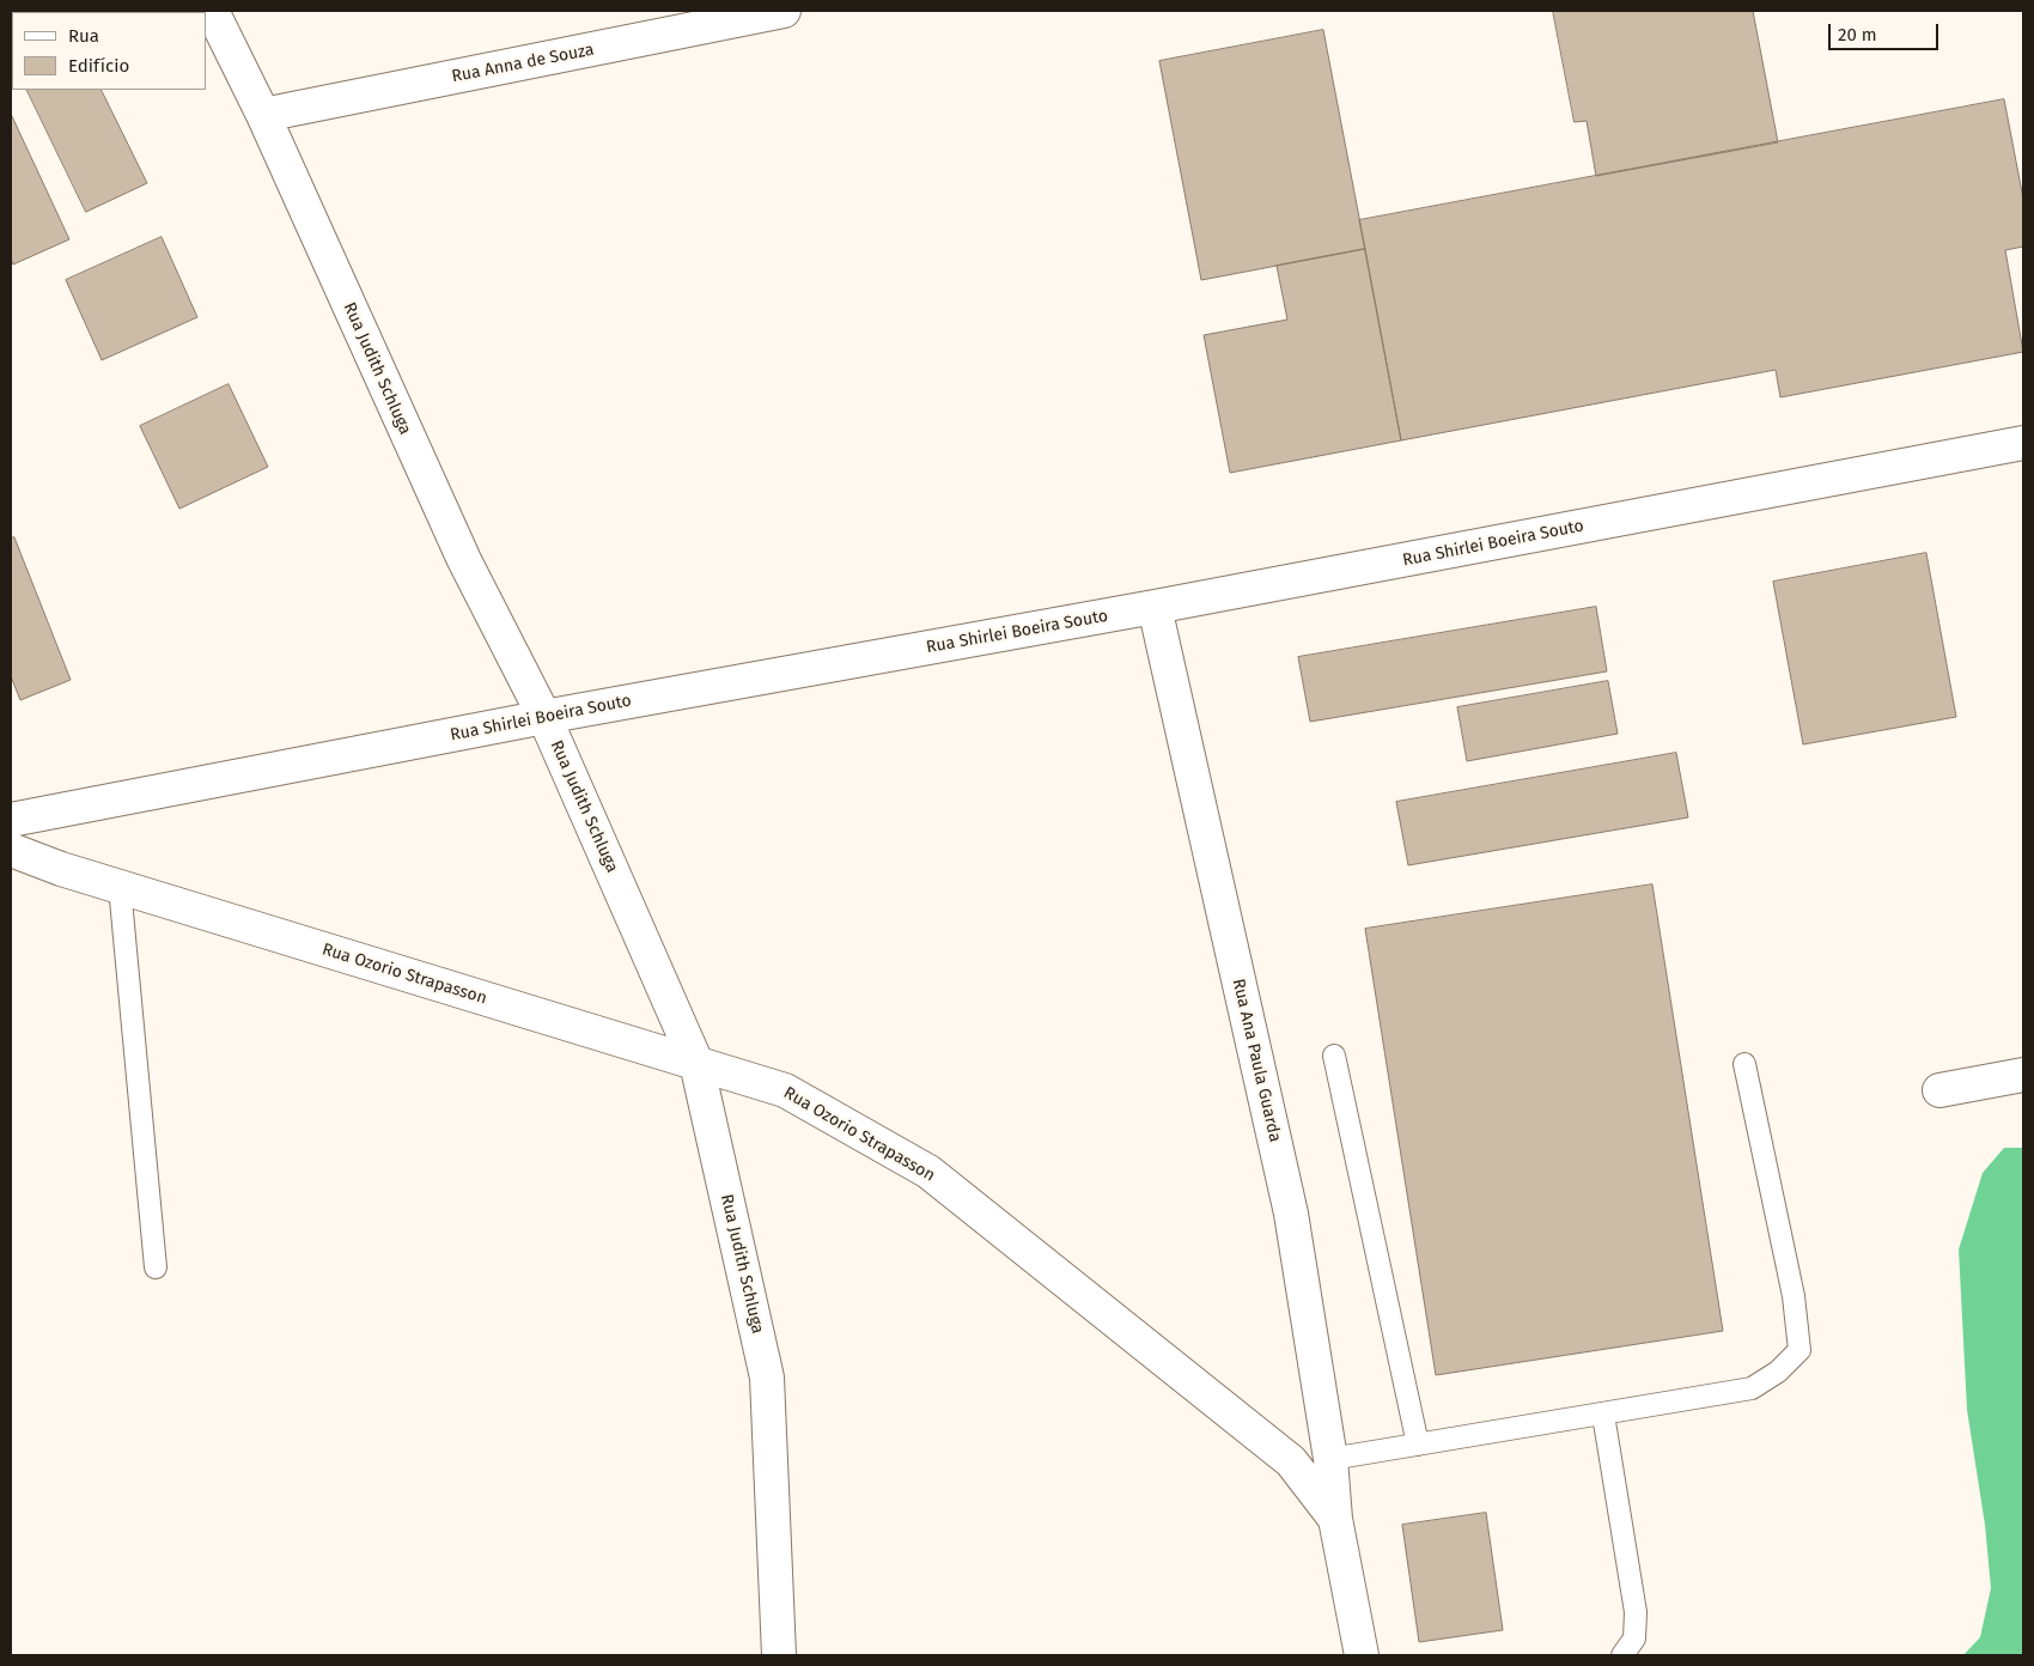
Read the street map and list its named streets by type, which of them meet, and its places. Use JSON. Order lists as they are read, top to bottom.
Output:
{
  "streets": {
    "street": [
      "Rua Anna de Souza",
      "Rua Judith Schluga",
      "Rua Shirlei Boeira Souto",
      "Rua Ozorio Strapasson",
      "Rua Ana Paula Guarda"
    ]
  },
  "crossings": [
    ["Rua Anna de Souza", "Rua Judith Schluga"],
    ["Rua Judith Schluga", "Rua Shirlei Boeira Souto"],
    ["Rua Judith Schluga", "Rua Ozorio Strapasson"],
    ["Rua Shirlei Boeira Souto", "Rua Ana Paula Guarda"],
    ["Rua Ozorio Strapasson", "Rua Ana Paula Guarda"]
  ],
  "legend": ["Rua", "Edifício"],
  "scale_bar": "20 m"
}
